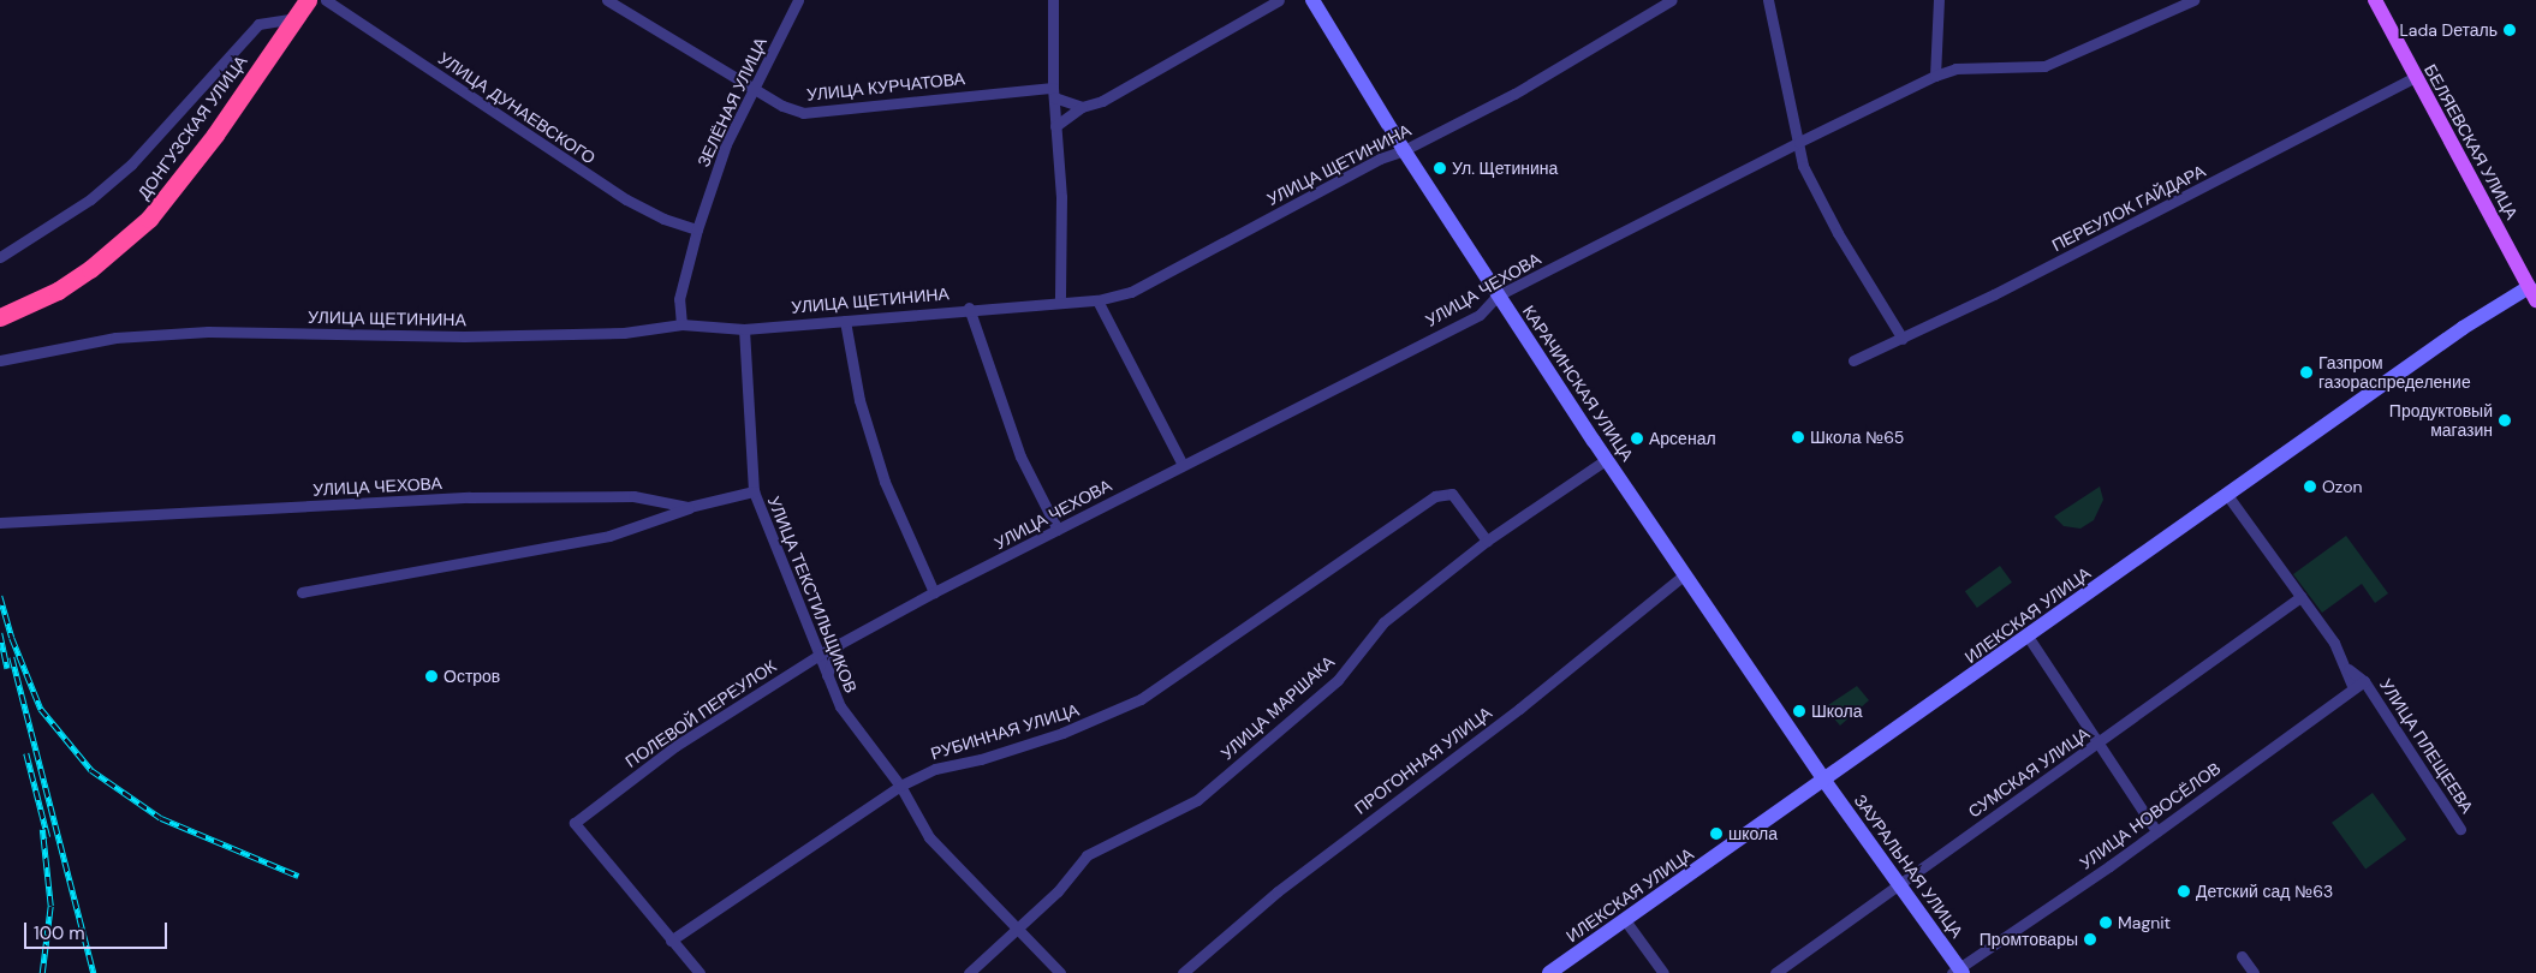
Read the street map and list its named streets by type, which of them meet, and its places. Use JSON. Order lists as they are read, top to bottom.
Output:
{
  "streets": {
    "highway": ["ДОНГУЗСКАЯ УЛИЦА"],
    "main road": ["БЕЛЯЕВСКАЯ УЛИЦА"],
    "street": [
      "УЛИЦА КУРЧАТОВА",
      "ЗЕЛЁНАЯ УЛИЦА",
      "УЛИЦА ДУНАЕВСКОГО",
      "УЛИЦА ЩЕТИНИНА",
      "ПЕРЕУЛОК ГАЙДАРА",
      "УЛИЦА ЧЕХОВА",
      "КАРАЧИНСКАЯ УЛИЦА",
      "УЛИЦА ТЕКСТИЛЬЩИКОВ",
      "ИЛЕКСКАЯ УЛИЦА",
      "УЛИЦА МАРШАКА",
      "ПОЛЕВОЙ ПЕРЕУЛОК",
      "РУБИННАЯ УЛИЦА",
      "УЛИЦА ПЛЕЩЕЕВА",
      "ПРОГОННАЯ УЛИЦА",
      "СУМСКАЯ УЛИЦА",
      "УЛИЦА НОВОСЁЛОВ",
      "ЗАУРАЛЬНАЯ УЛИЦА"
    ]
  },
  "crossings": [
    ["УЛИЦА КУРЧАТОВА", "ЗЕЛЁНАЯ УЛИЦА"],
    ["ЗЕЛЁНАЯ УЛИЦА", "УЛИЦА ДУНАЕВСКОГО"],
    ["ЗЕЛЁНАЯ УЛИЦА", "УЛИЦА ЩЕТИНИНА"],
    ["БЕЛЯЕВСКАЯ УЛИЦА", "ПЕРЕУЛОК ГАЙДАРА"],
    ["БЕЛЯЕВСКАЯ УЛИЦА", "ИЛЕКСКАЯ УЛИЦА"],
    ["УЛИЦА ЩЕТИНИНА", "КАРАЧИНСКАЯ УЛИЦА"],
    ["УЛИЦА ЩЕТИНИНА", "УЛИЦА ТЕКСТИЛЬЩИКОВ"],
    ["УЛИЦА ЧЕХОВА", "КАРАЧИНСКАЯ УЛИЦА"],
    ["УЛИЦА ЧЕХОВА", "УЛИЦА ТЕКСТИЛЬЩИКОВ"],
    ["УЛИЦА ЧЕХОВА", "ПОЛЕВОЙ ПЕРЕУЛОК"],
    ["КАРАЧИНСКАЯ УЛИЦА", "ИЛЕКСКАЯ УЛИЦА"],
    ["КАРАЧИНСКАЯ УЛИЦА", "УЛИЦА МАРШАКА"],
    ["КАРАЧИНСКАЯ УЛИЦА", "ПРОГОННАЯ УЛИЦА"],
    ["КАРАЧИНСКАЯ УЛИЦА", "ЗАУРАЛЬНАЯ УЛИЦА"],
    ["УЛИЦА ТЕКСТИЛЬЩИКОВ", "УЛИЦА МАРШАКА"],
    ["УЛИЦА ТЕКСТИЛЬЩИКОВ", "ПОЛЕВОЙ ПЕРЕУЛОК"],
    ["УЛИЦА ТЕКСТИЛЬЩИКОВ", "РУБИННАЯ УЛИЦА"],
    ["ИЛЕКСКАЯ УЛИЦА", "ЗАУРАЛЬНАЯ УЛИЦА"],
    ["УЛИЦА МАРШАКА", "РУБИННАЯ УЛИЦА"],
    ["ПОЛЕВОЙ ПЕРЕУЛОК", "РУБИННАЯ УЛИЦА"],
    ["УЛИЦА ПЛЕЩЕЕВА", "УЛИЦА НОВОСЁЛОВ"],
    ["СУМСКАЯ УЛИЦА", "ЗАУРАЛЬНАЯ УЛИЦА"],
    ["УЛИЦА НОВОСЁЛОВ", "ЗАУРАЛЬНАЯ УЛИЦА"]
  ],
  "places": [
    "Lada Dеталь",
    "Ул. Щетинина",
    "Газпром газораспределение",
    "Продуктовый магазин",
    "Школа №65",
    "Арсенал",
    "Ozon",
    "Остров",
    "Школа",
    "школа",
    "Детский сад №63",
    "Magnit",
    "Промтовары"
  ],
  "scale_bar": "100 m"
}
